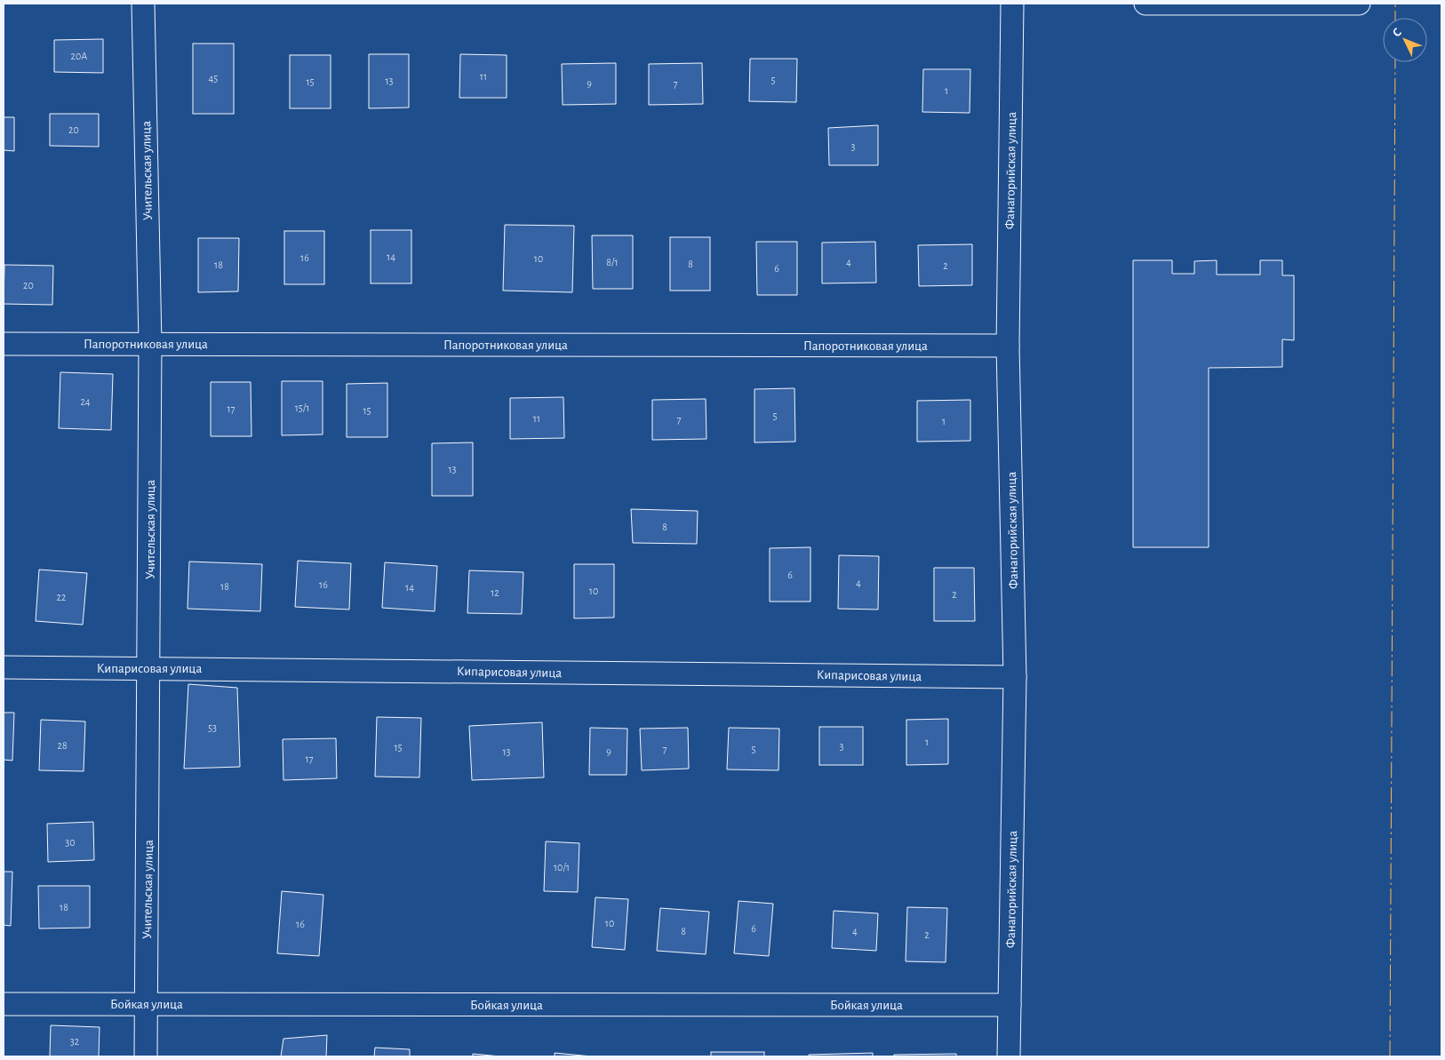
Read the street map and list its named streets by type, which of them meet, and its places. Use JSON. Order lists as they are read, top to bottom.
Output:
{
  "streets": {
    "street": [
      "Учительская улица",
      "Фанагорийская улица",
      "Папоротниковая улица",
      "Кипарисовая улица",
      "Бойкая улица"
    ]
  },
  "crossings": [
    ["Учительская улица", "Папоротниковая улица"],
    ["Учительская улица", "Кипарисовая улица"],
    ["Учительская улица", "Бойкая улица"],
    ["Фанагорийская улица", "Папоротниковая улица"],
    ["Фанагорийская улица", "Кипарисовая улица"],
    ["Фанагорийская улица", "Бойкая улица"]
  ],
  "house_numbers": [
    "20А",
    "11",
    "45",
    "5",
    "13",
    "15",
    "9",
    "7",
    "1",
    "20",
    "3",
    "14",
    "16",
    "10",
    "8/1",
    "4",
    "8",
    "18",
    "2",
    "6",
    "20",
    "24",
    "15/1",
    "17",
    "15",
    "5",
    "11",
    "7",
    "1",
    "13",
    "8",
    "6",
    "4",
    "16",
    "18",
    "14",
    "10",
    "12",
    "2",
    "22",
    "53",
    "1",
    "28",
    "3",
    "15",
    "7",
    "5",
    "13",
    "9",
    "17",
    "30",
    "10/1",
    "18",
    "10",
    "16",
    "6",
    "8",
    "4",
    "2",
    "32"
  ],
  "north": "top left"
}
